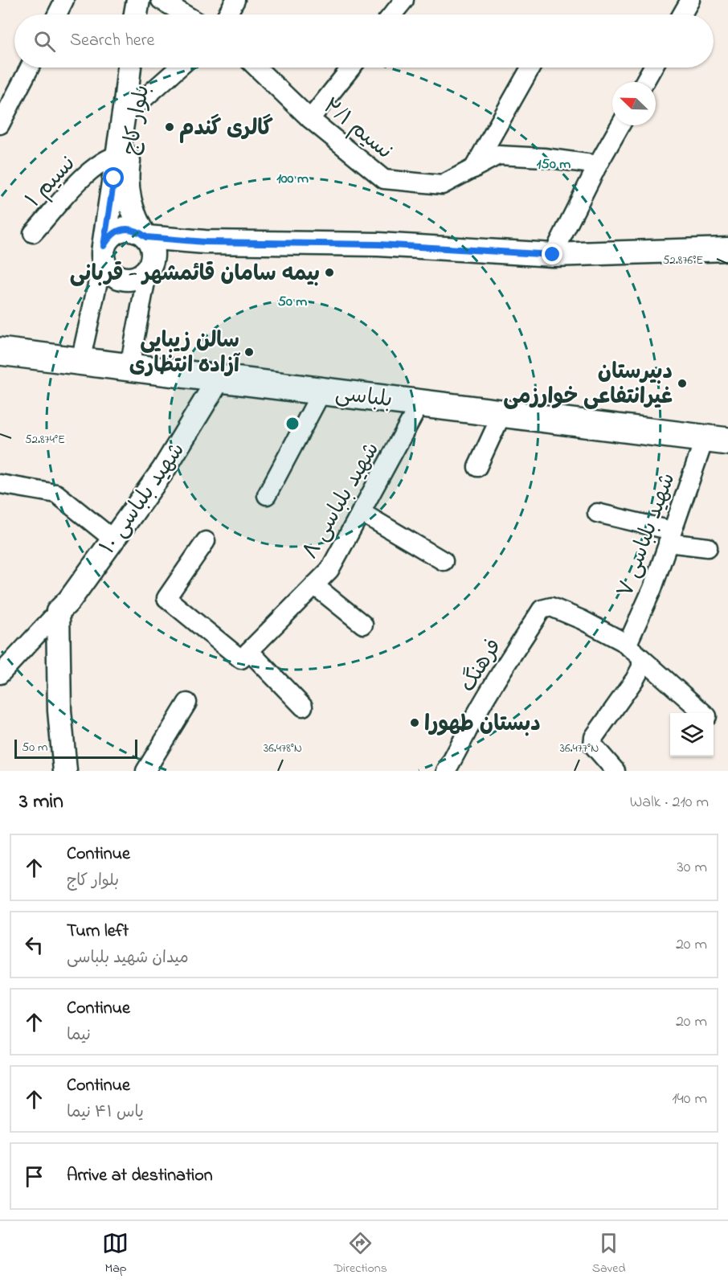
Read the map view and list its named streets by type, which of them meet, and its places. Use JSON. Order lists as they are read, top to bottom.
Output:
{
  "streets": {
    "main road": ["بلباسی"],
    "street": [
      "بلوار کاج",
      "نسیم ۲/۱",
      "نسیم ۱",
      "شهید بلباسی ١٠",
      "شهید بلباسی ۸",
      "شهید بلباسی ۷",
      "فرهنگ"
    ]
  },
  "crossings": [
    ["بلوار کاج", "نسیم ۱"],
    ["بلوار کاج", "بلباسی"],
    ["بلباسی", "شهید بلباسی ١٠"],
    ["بلباسی", "شهید بلباسی ۸"],
    ["بلباسی", "شهید بلباسی ۷"],
    ["شهید بلباسی ۷", "فرهنگ"]
  ],
  "places": [
    "گالری گندم",
    "بیمه سامان قائمشهر - قربانی",
    "سالن زیبایی آزاده انتظاری",
    "دبیرستان غیرانتفاعی خوارزمی",
    "دبستان طهورا"
  ],
  "scale_bar": "50 m",
  "north": "top left",
  "page": {
    "search": "Search here",
    "scale": "50 m",
    "heading": ["3 min", "Walk · 210 m"],
    "list": [
      ["Continue", "بلوار کاج", "30 m"],
      ["Turn left", "میدان شهید بلباسی", "20 m"],
      ["Continue", "نیما", "20 m"],
      ["Continue", "یاس ۴۱ نیما", "140 m"],
      "Arrive at destination"
    ],
    "nav": ["Map", "Directions", "Saved"]
  },
  "coordinates": [
    "52.876°E",
    "52.874°E",
    "36.478°N",
    "36.477°N"
  ],
  "rings": ["150 m", "100 m", "50 m"]
}
